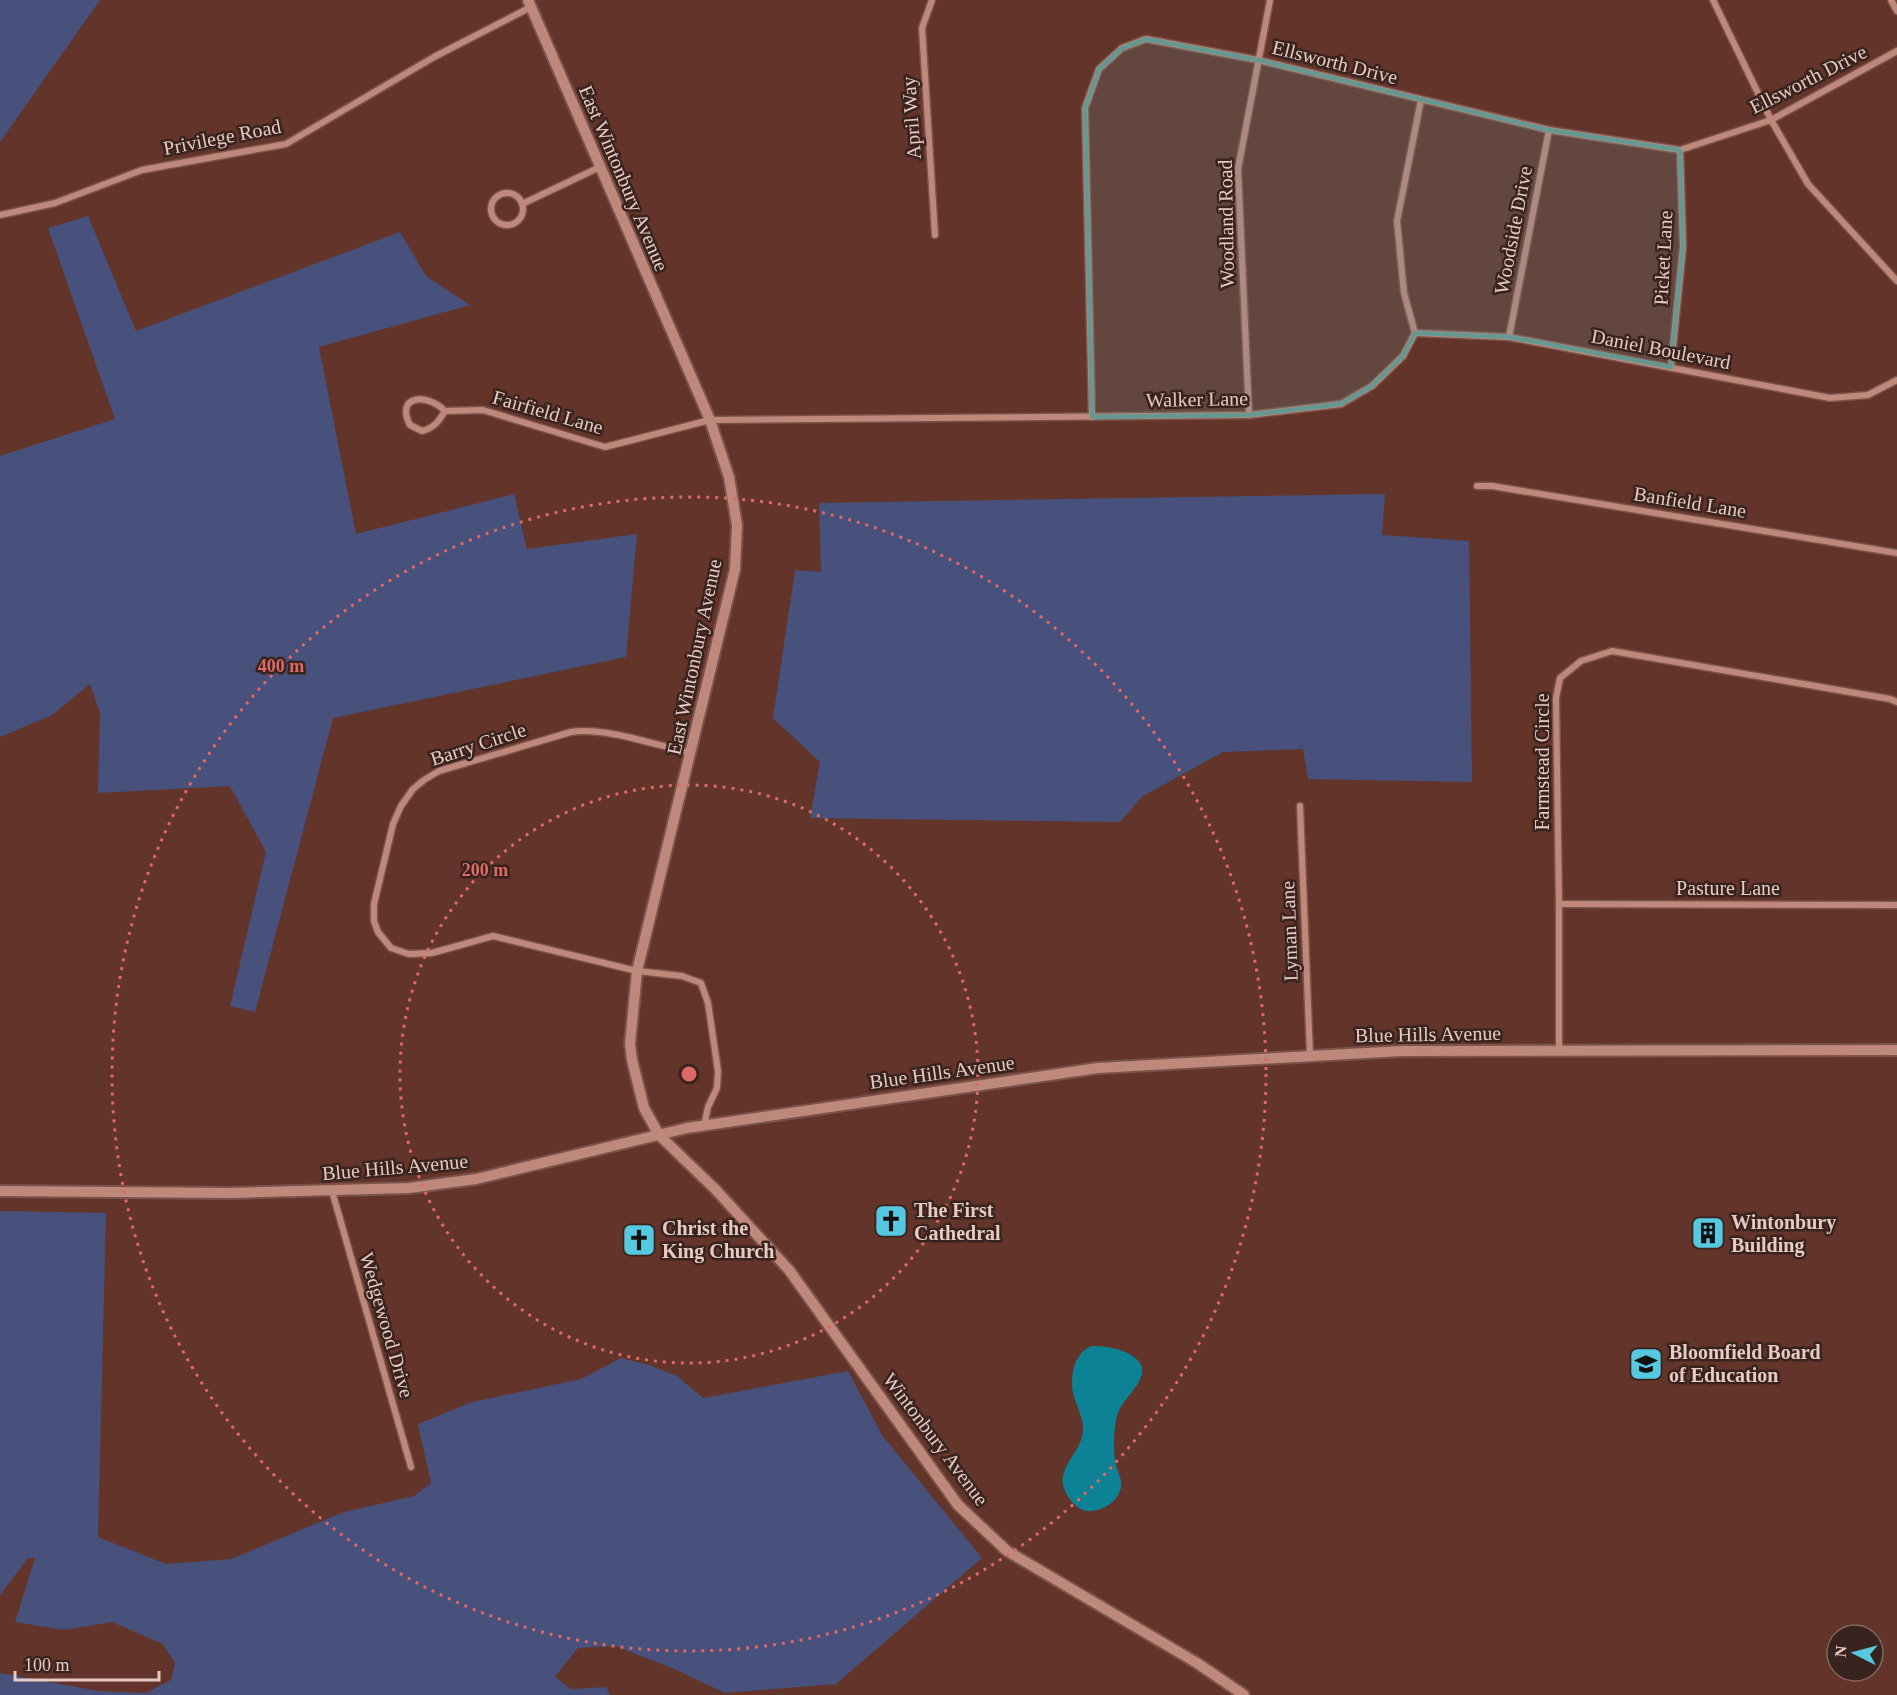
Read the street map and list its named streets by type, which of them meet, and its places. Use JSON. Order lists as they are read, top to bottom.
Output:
{
  "streets": {
    "main road": ["East Wintonbury Avenue", "Blue Hills Avenue", "Wintonbury Avenue"],
    "street": [
      "Ellsworth Drive",
      "April Way",
      "Privilege Road",
      "Woodland Road",
      "Woodside Drive",
      "Picket Lane",
      "Daniel Boulevard",
      "Walker Lane",
      "Fairfield Lane",
      "Banfield Lane",
      "Barry Circle",
      "Farmstead Circle",
      "Pasture Lane",
      "Lyman Lane",
      "Wedgewood Drive"
    ]
  },
  "crossings": [
    ["Ellsworth Drive", "Woodland Road"],
    ["Ellsworth Drive", "Woodside Drive"],
    ["Ellsworth Drive", "Picket Lane"],
    ["Ellsworth Drive", "Walker Lane"],
    ["Privilege Road", "East Wintonbury Avenue"],
    ["East Wintonbury Avenue", "Walker Lane"],
    ["East Wintonbury Avenue", "Fairfield Lane"],
    ["East Wintonbury Avenue", "Barry Circle"],
    ["East Wintonbury Avenue", "Blue Hills Avenue"],
    ["East Wintonbury Avenue", "Wintonbury Avenue"],
    ["Woodland Road", "Walker Lane"],
    ["Woodside Drive", "Daniel Boulevard"],
    ["Picket Lane", "Daniel Boulevard"],
    ["Daniel Boulevard", "Walker Lane"],
    ["Walker Lane", "Fairfield Lane"],
    ["Barry Circle", "Blue Hills Avenue"],
    ["Farmstead Circle", "Pasture Lane"],
    ["Farmstead Circle", "Blue Hills Avenue"],
    ["Lyman Lane", "Blue Hills Avenue"],
    ["Blue Hills Avenue", "Wedgewood Drive"],
    ["Blue Hills Avenue", "Wintonbury Avenue"]
  ],
  "places": {
    "church": ["The First Cathedral", "Christ the King Church"],
    "building": ["Wintonbury Building"],
    "school or university": ["Bloomfield Board of Education"]
  },
  "scale_bar": "100 m",
  "north": "left",
  "rings": ["400 m", "200 m"]
}
